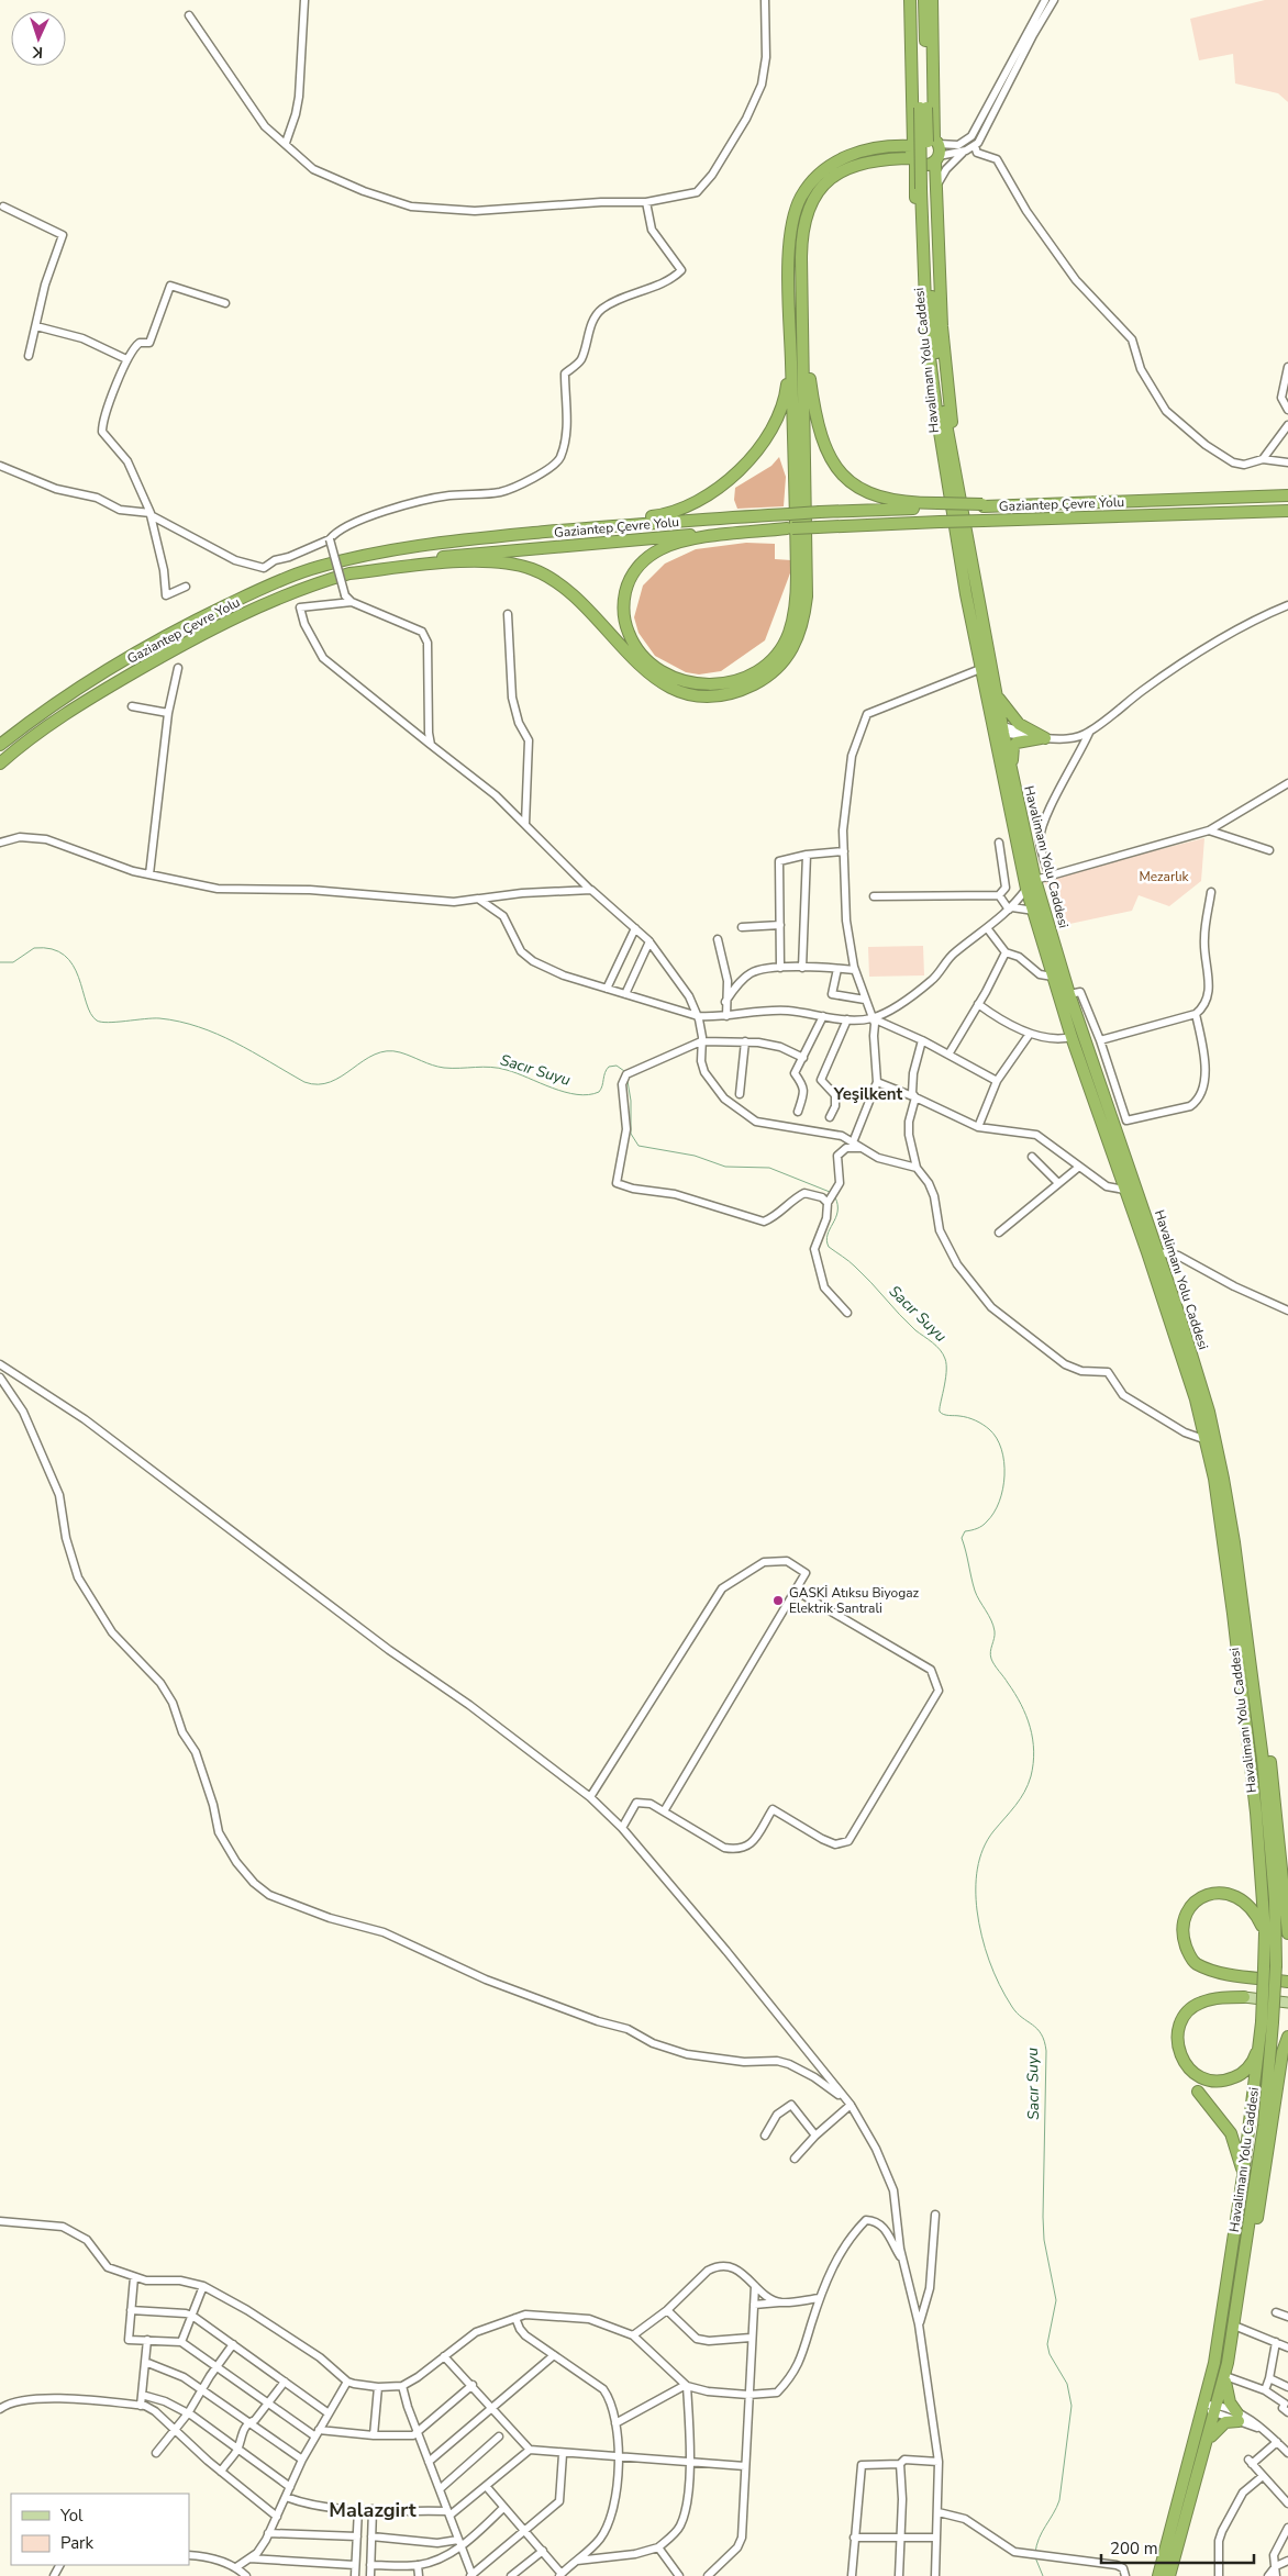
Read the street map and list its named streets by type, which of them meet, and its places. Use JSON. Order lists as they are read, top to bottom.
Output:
{
  "streets": {
    "highway": ["Havalimanı Yolu Caddesi", "Gaziantep Çevre Yolu"]
  },
  "districts": ["Yeşilkent", "Malazgirt"],
  "water": ["Sacır Suyu"],
  "parks": ["Mezarlık"],
  "places": ["GASKİ Atıksu Biyogaz Elektrik Santrali"],
  "legend": ["Yol", "Park"],
  "scale_bar": "200 m",
  "north": "bottom"
}
